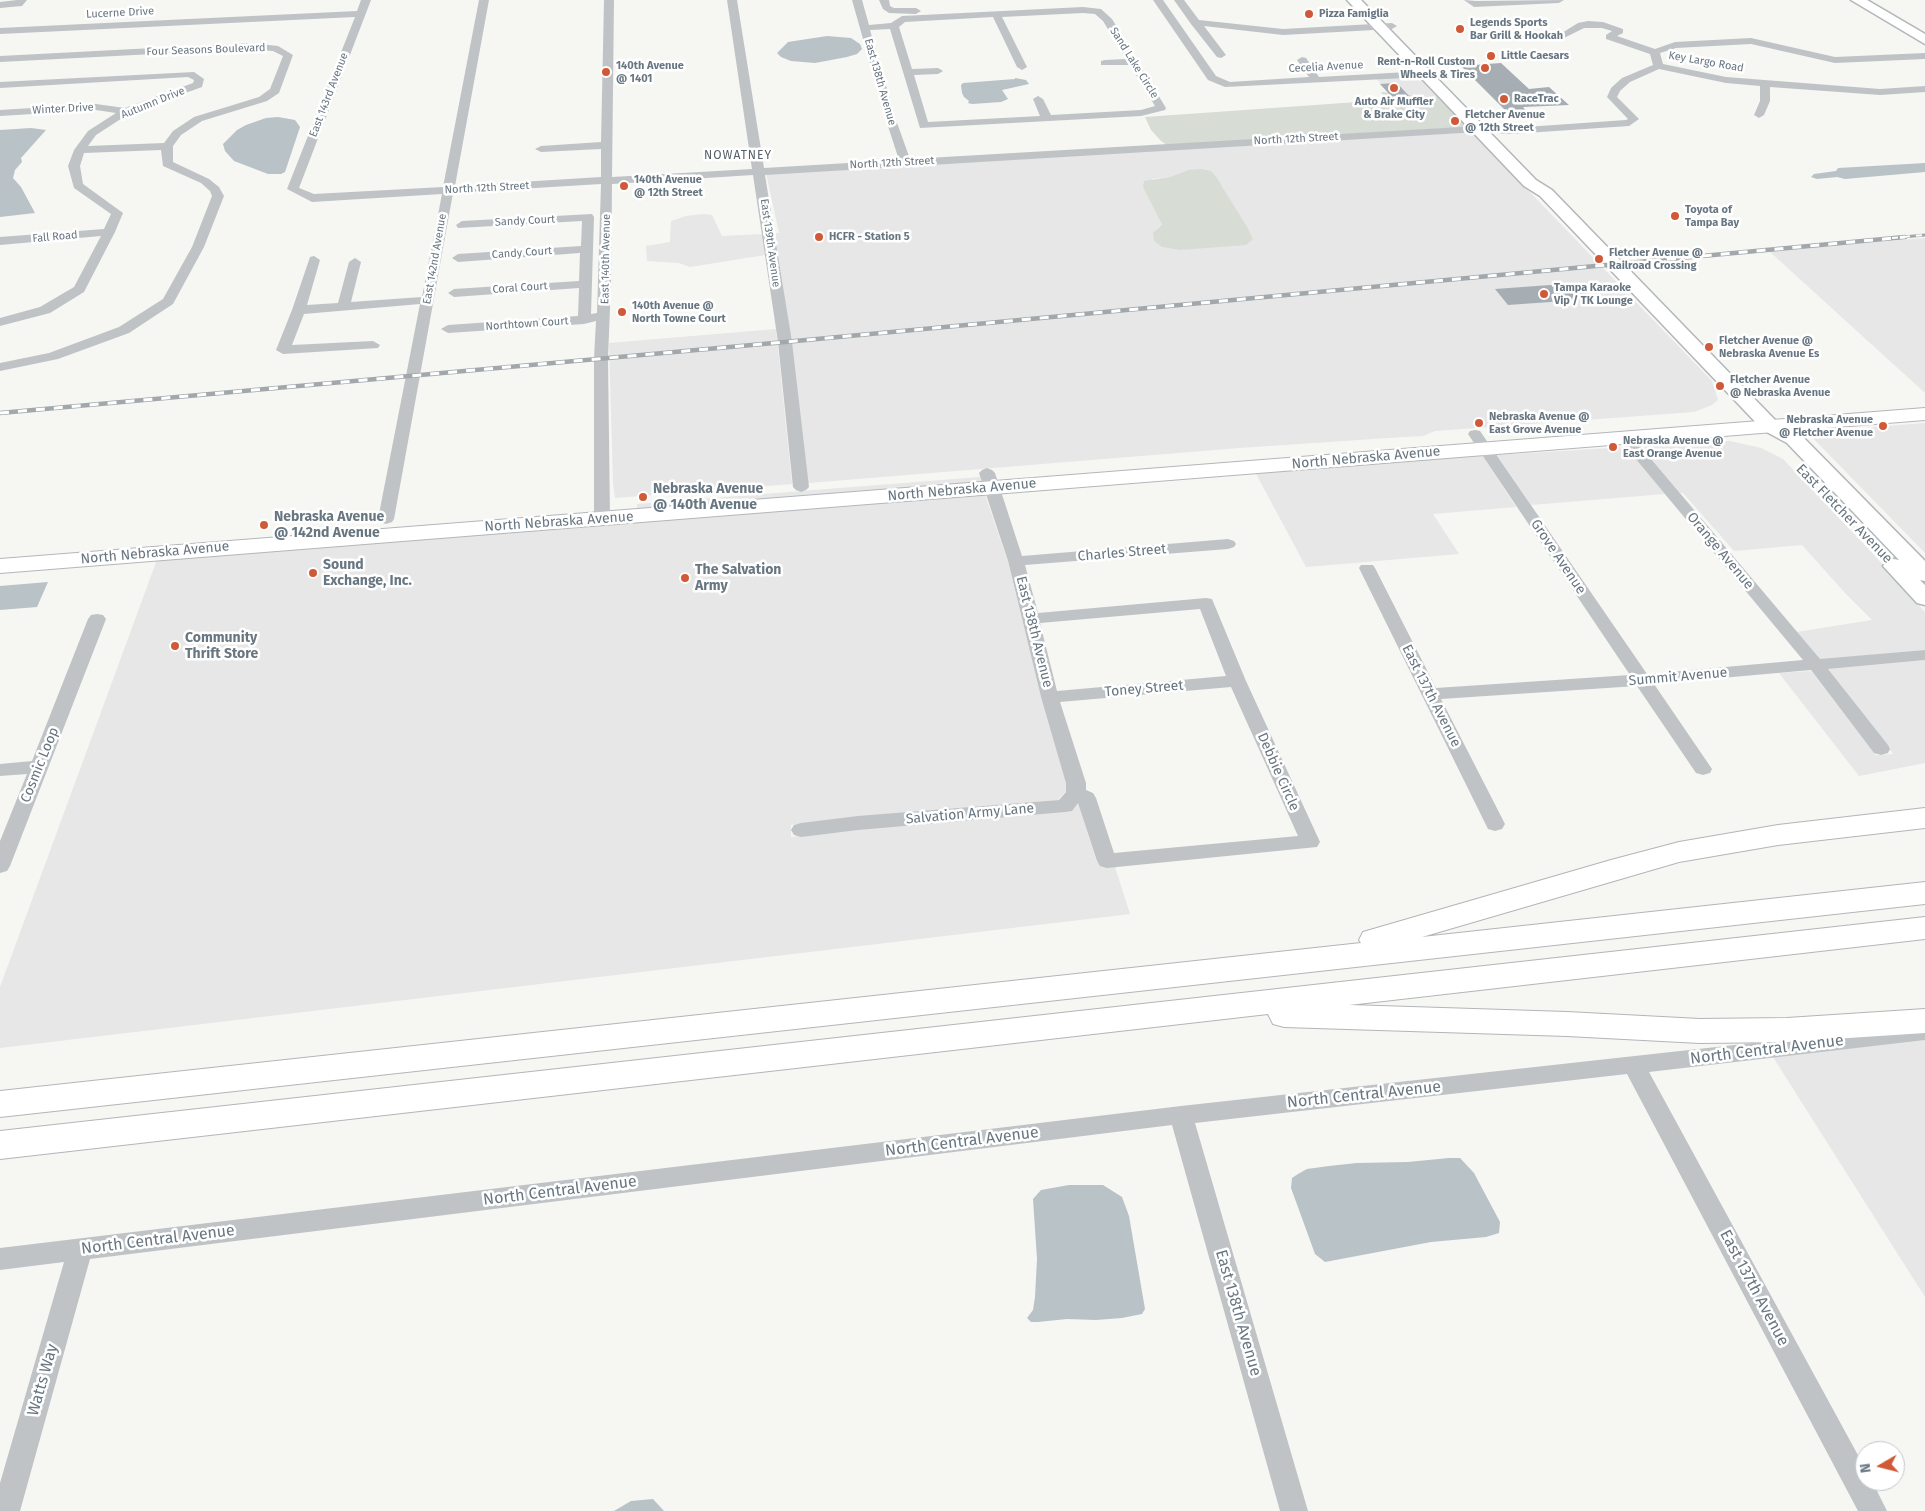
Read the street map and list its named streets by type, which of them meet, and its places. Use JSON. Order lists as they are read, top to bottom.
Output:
{
  "streets": {
    "main road": ["North Nebraska Avenue", "East Fletcher Avenue"],
    "street": [
      "Lucerne Drive",
      "Four Seasons Boulevard",
      "Key Largo Road",
      "Sand Lake Circle",
      "Cecelia Avenue",
      "East 138th Avenue",
      "East 143rd Avenue",
      "Autumn Drive",
      "Winter Drive",
      "North 12th Street",
      "Sandy Court",
      "Fall Road",
      "East 139th Avenue",
      "Candy Court",
      "East 142nd Avenue",
      "East 140th Avenue",
      "Coral Court",
      "Northtown Court",
      "Orange Avenue",
      "Charles Street",
      "Grove Avenue",
      "Summit Avenue",
      "Toney Street",
      "East 137th Avenue",
      "Cosmic Loop",
      "Debbie Circle",
      "Salvation Army Lane",
      "North Central Avenue",
      "Watts Way"
    ]
  },
  "crossings": [
    ["Lucerne Drive", "East 143rd Avenue"],
    ["Sand Lake Circle", "East 138th Avenue"],
    ["Cecelia Avenue", "East Fletcher Avenue"],
    ["East 138th Avenue", "North 12th Street"],
    ["East 138th Avenue", "North Nebraska Avenue"],
    ["East 138th Avenue", "Charles Street"],
    ["East 138th Avenue", "Toney Street"],
    ["East 138th Avenue", "Debbie Circle"],
    ["East 138th Avenue", "Salvation Army Lane"],
    ["East 138th Avenue", "North Central Avenue"],
    ["East 143rd Avenue", "North 12th Street"],
    ["Autumn Drive", "Winter Drive"],
    ["Autumn Drive", "Fall Road"],
    ["North 12th Street", "East 139th Avenue"],
    ["North 12th Street", "East 142nd Avenue"],
    ["North 12th Street", "East 140th Avenue"],
    ["North 12th Street", "East Fletcher Avenue"],
    ["Sandy Court", "Candy Court"],
    ["East 139th Avenue", "North Nebraska Avenue"],
    ["East 142nd Avenue", "North Nebraska Avenue"],
    ["East 140th Avenue", "Northtown Court"],
    ["East 140th Avenue", "North Nebraska Avenue"],
    ["North Nebraska Avenue", "East Fletcher Avenue"],
    ["North Nebraska Avenue", "Orange Avenue"],
    ["North Nebraska Avenue", "Grove Avenue"],
    ["Orange Avenue", "Summit Avenue"],
    ["Grove Avenue", "Summit Avenue"],
    ["Summit Avenue", "East 137th Avenue"],
    ["Toney Street", "Debbie Circle"],
    ["East 137th Avenue", "North Central Avenue"],
    ["Debbie Circle", "Salvation Army Lane"],
    ["North Central Avenue", "Watts Way"]
  ],
  "districts": ["NOWATNEY"],
  "places": [
    "Pizza Famiglia",
    "Legends Sports Bar Grill & Hookah",
    "Little Caesars",
    "Rent-n-Roll Custom Wheels & Tires",
    "140th Avenue @ 1401",
    "Auto Air Muffler & Brake City",
    "RaceTrac",
    "Fletcher Avenue @ 12th Street",
    "140th Avenue @ 12th Street",
    "Toyota of Tampa Bay",
    "HCFR - Station 5",
    "Fletcher Avenue @ Railroad Crossing",
    "Tampa Karaoke Vip / TK Lounge",
    "140th Avenue @ North Towne Court",
    "Fletcher Avenue @ Nebraska Avenue Es",
    "Fletcher Avenue @ Nebraska Avenue",
    "Nebraska Avenue @ East Grove Avenue",
    "Nebraska Avenue @ Fletcher Avenue",
    "Nebraska Avenue @ East Orange Avenue",
    "Nebraska Avenue @ 140th Avenue",
    "Nebraska Avenue @ 142nd Avenue",
    "Sound Exchange, Inc.",
    "The Salvation Army",
    "Community Thrift Store"
  ],
  "north": "left"
}
